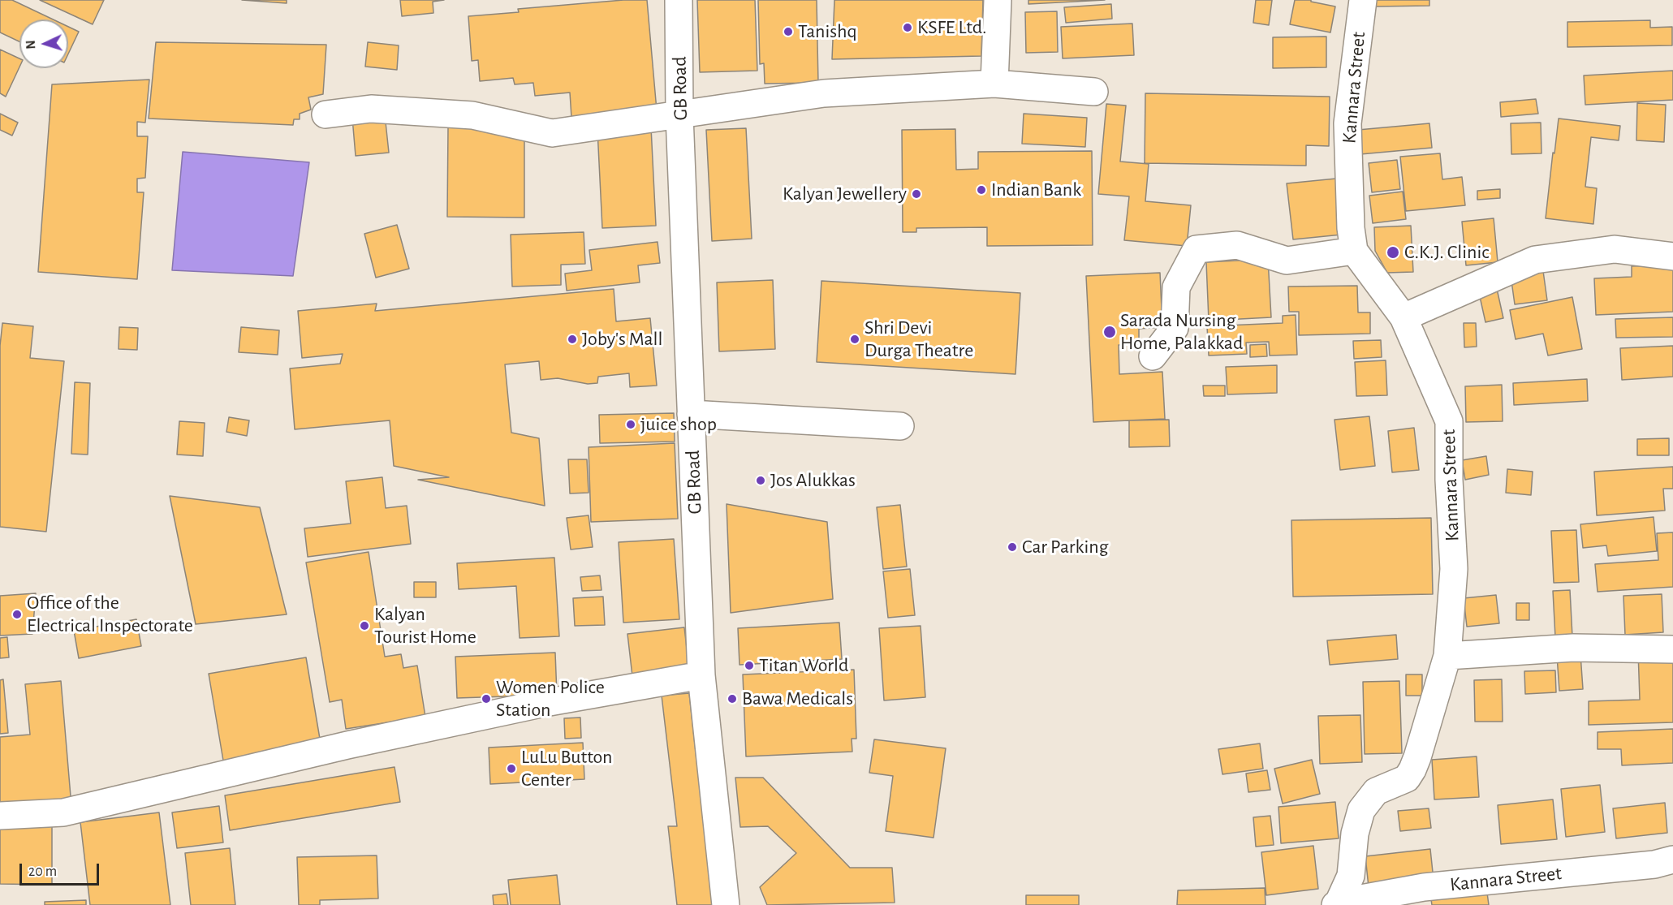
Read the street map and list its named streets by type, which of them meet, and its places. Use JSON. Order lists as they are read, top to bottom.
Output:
{
  "streets": {
    "street": ["Kannara Street", "GB Road"]
  },
  "places": [
    "KSFE Ltd.",
    "Tanishq",
    "Indian Bank",
    "Kalyan Jewellery",
    "C.K.J. Clinic",
    "Sarada Nursing Home, Palakkad",
    "Joby's Mall",
    "Shri Devi Durga Theatre",
    "juice shop",
    "Jos Alukkas",
    "Car Parking",
    "Office of the Electrical Inspectorate",
    "Kalyan Tourist Home",
    "Titan World",
    "Women Police Station",
    "Bawa Medicals",
    "LuLu Button Center"
  ],
  "scale_bar": "20 m",
  "north": "left"
}
